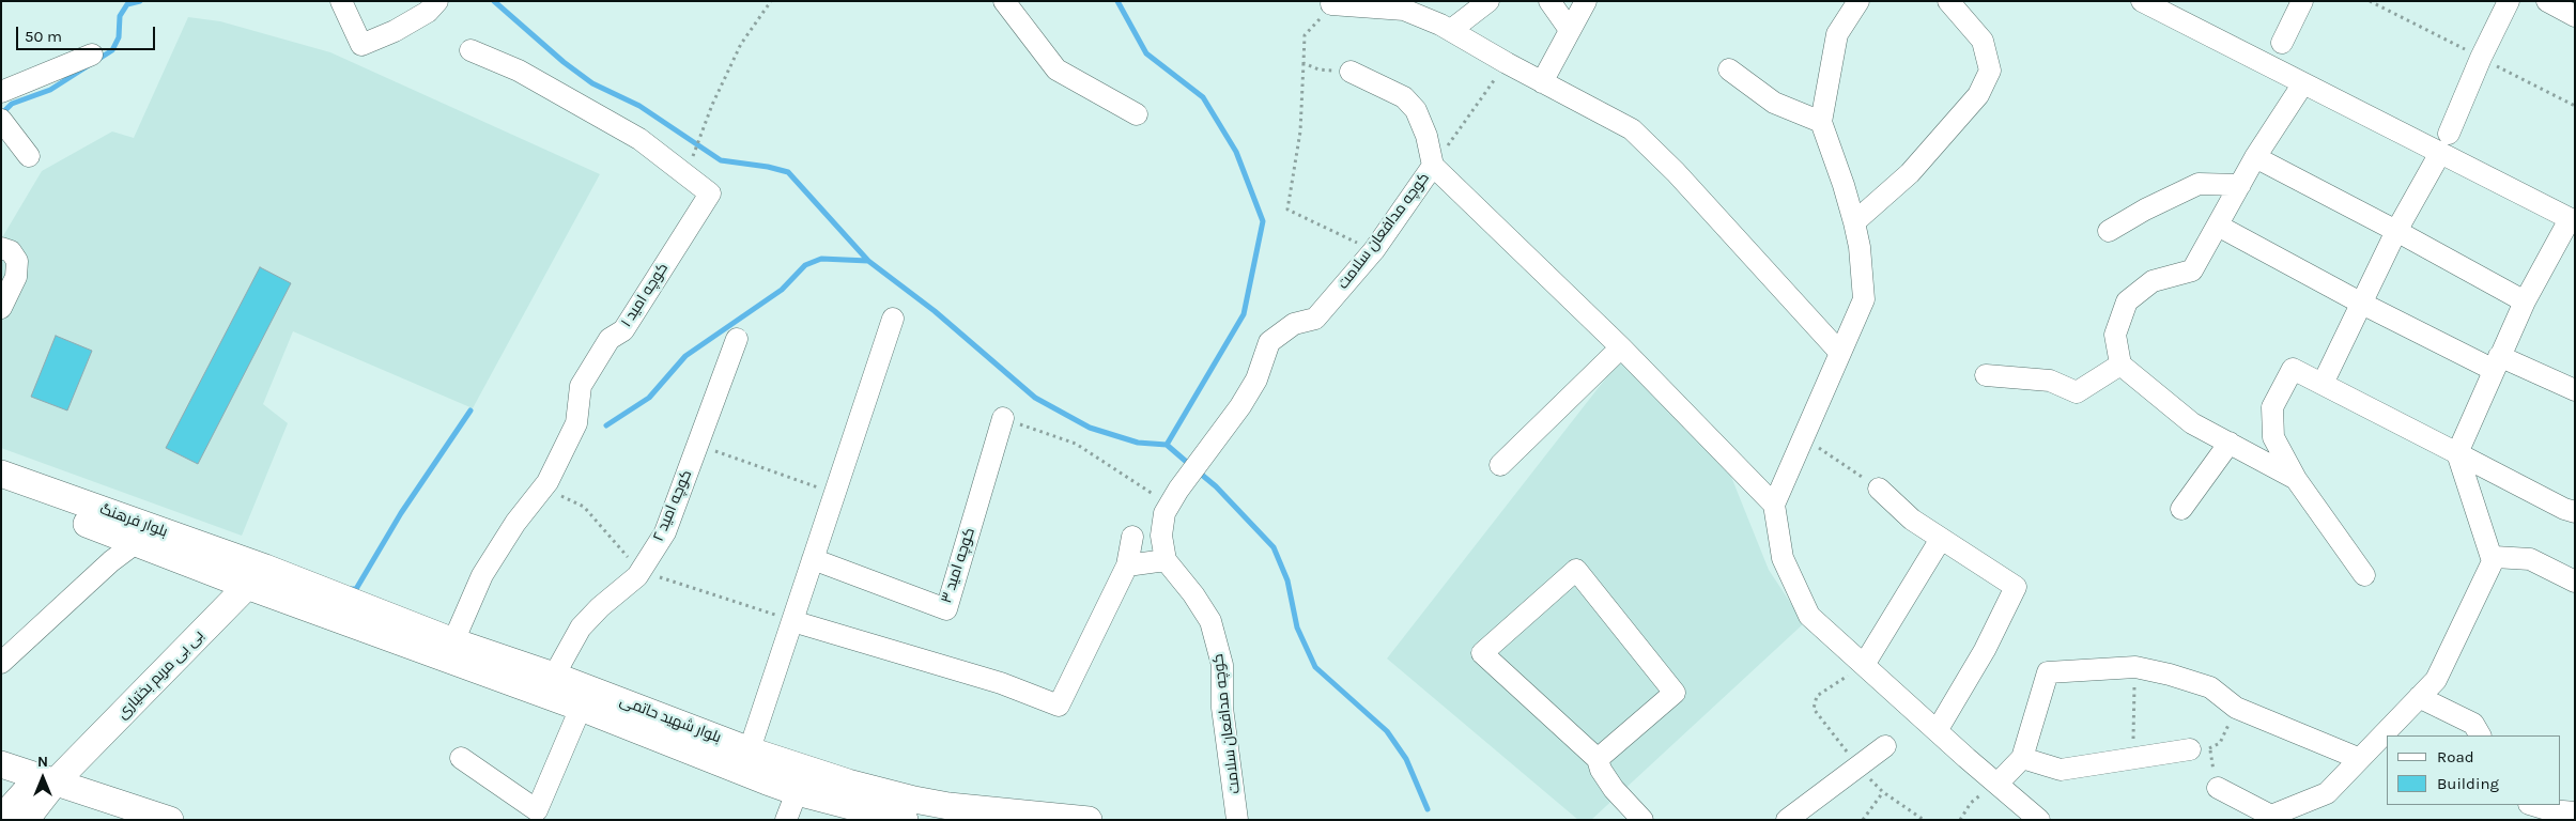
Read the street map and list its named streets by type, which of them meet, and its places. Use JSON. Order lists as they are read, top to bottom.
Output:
{
  "streets": {
    "main road": ["بلوار فرهنگ", "بی بی مریم بختیاری", "بلوار شهید حاتمی"],
    "street": [
      "کوچه مدافعان سلامت",
      "کوچه امید ۱",
      "کوچه امید ۲",
      "کوچه امید ۳"
    ]
  },
  "crossings": [
    ["کوچه امید ۱", "بلوار شهید حاتمی"],
    ["کوچه امید ۲", "بلوار شهید حاتمی"],
    ["بلوار فرهنگ", "بی بی مریم بختیاری"],
    ["بلوار فرهنگ", "بلوار شهید حاتمی"],
    ["بی بی مریم بختیاری", "بلوار شهید حاتمی"]
  ],
  "legend": ["Road", "Building"],
  "scale_bar": "50 m",
  "north": "top"
}
